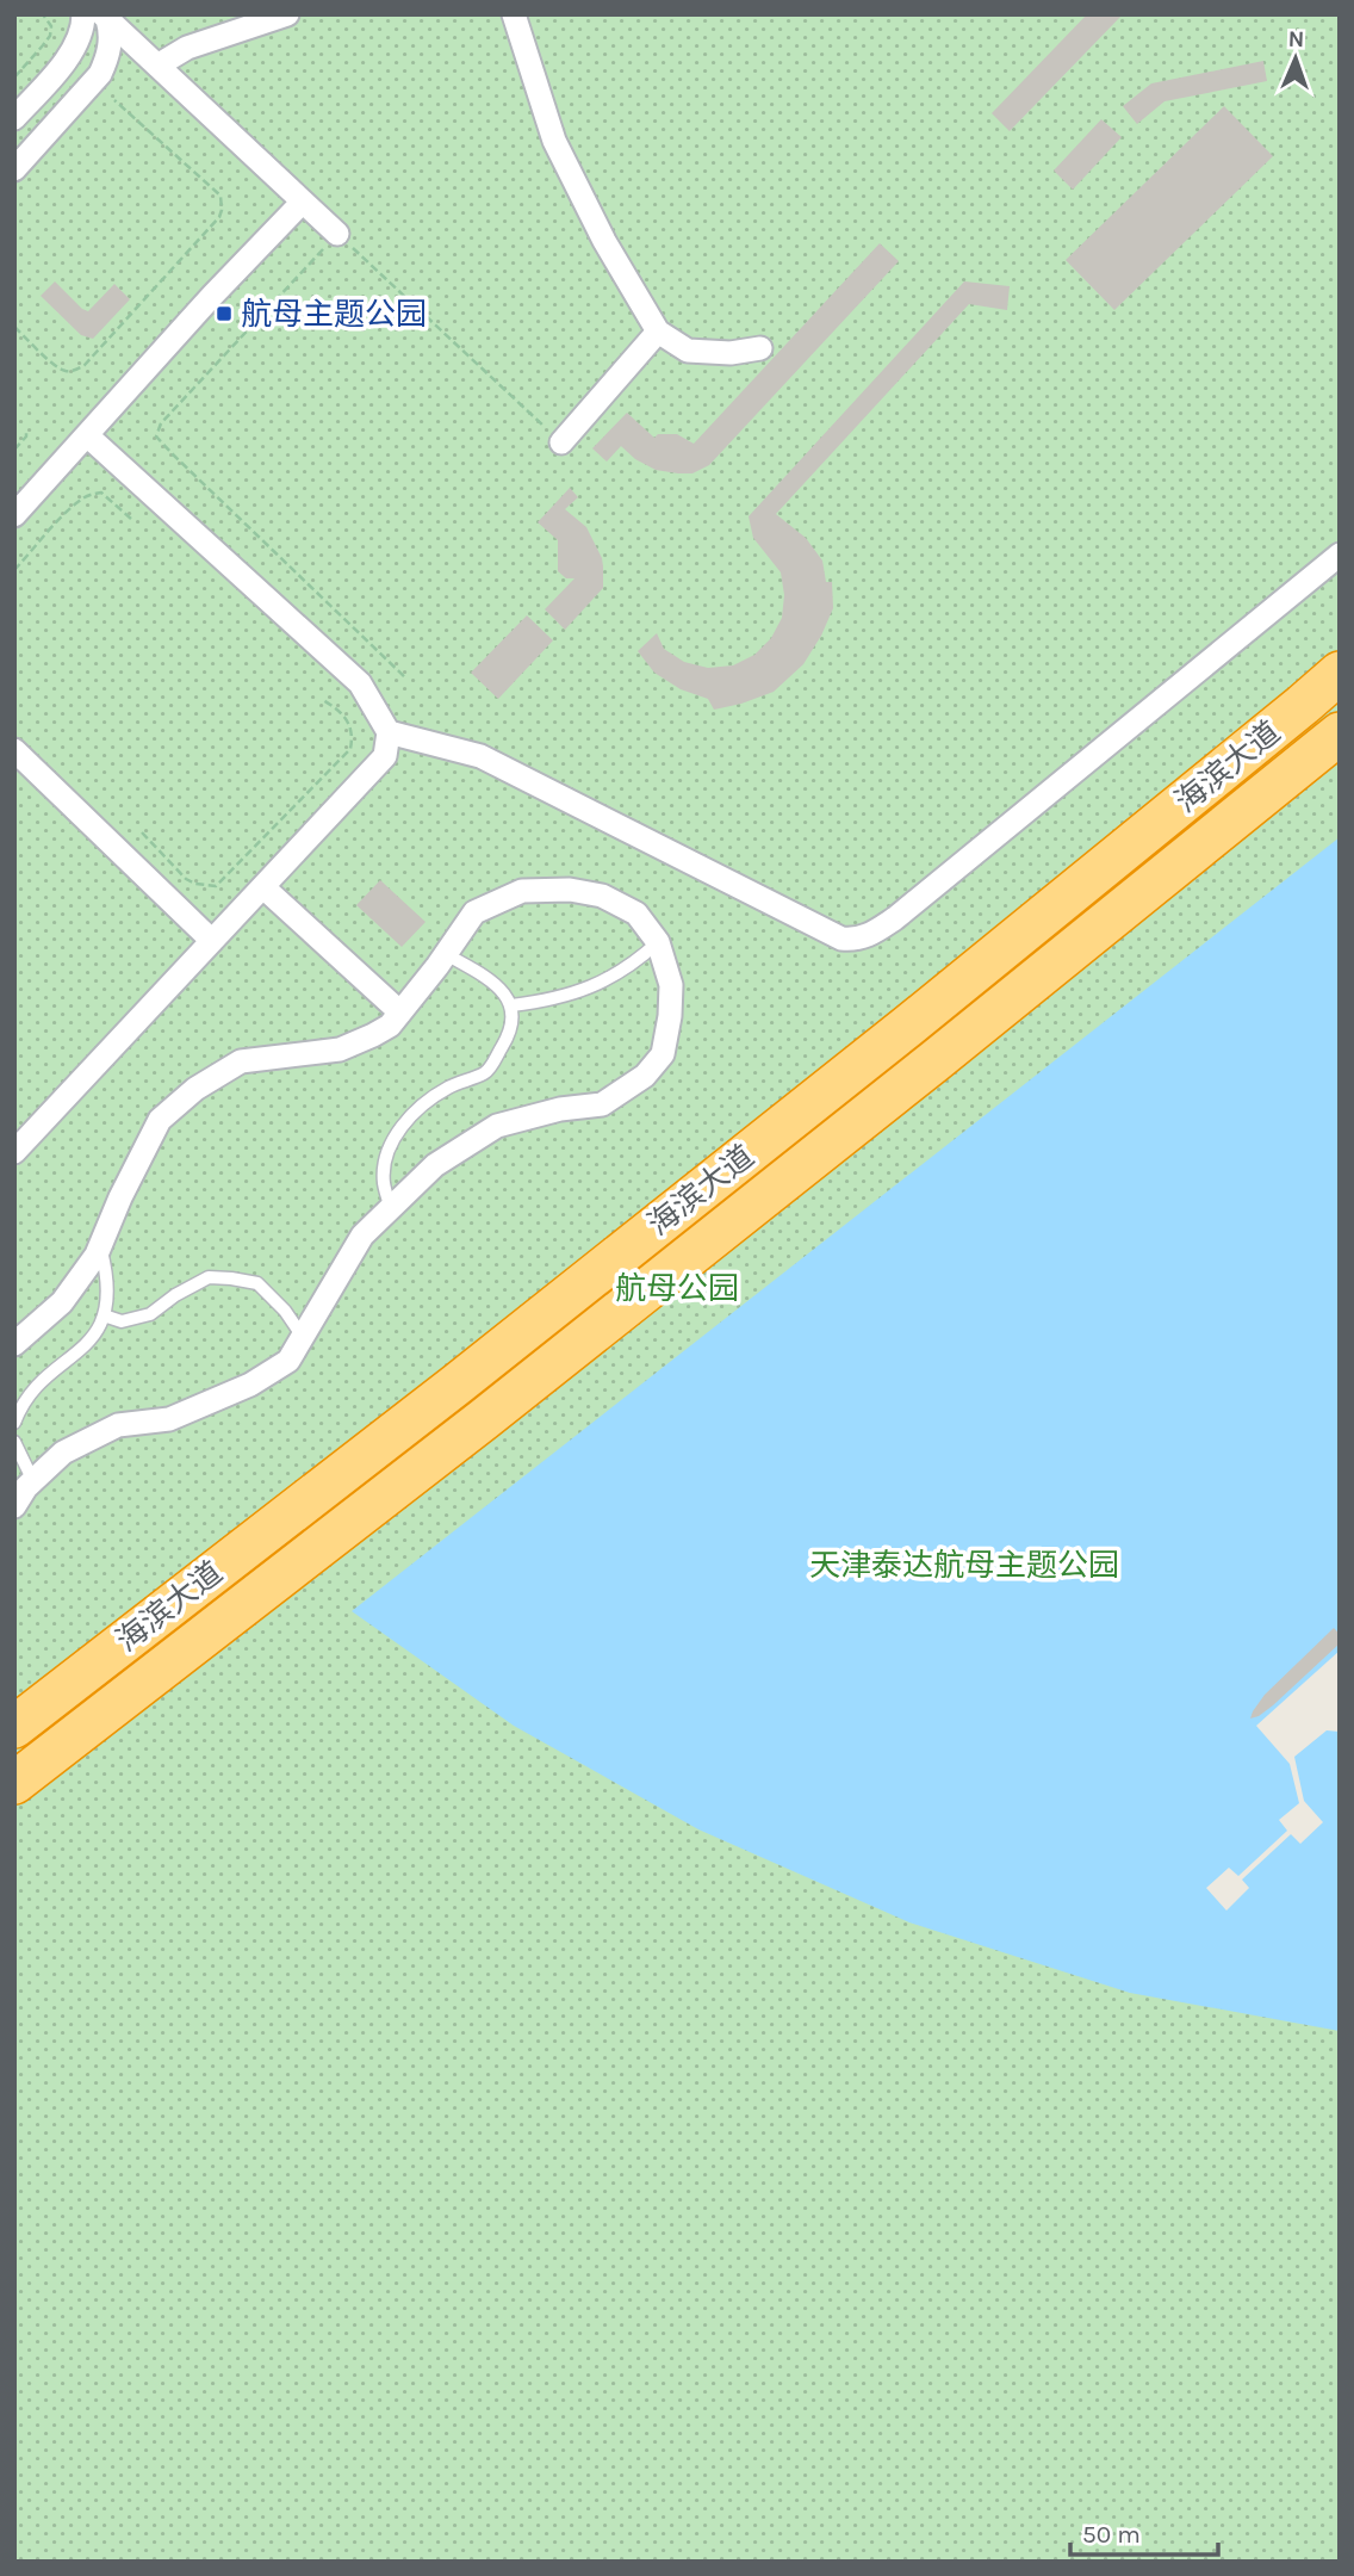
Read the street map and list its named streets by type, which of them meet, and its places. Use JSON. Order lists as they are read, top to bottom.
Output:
{
  "streets": {
    "highway": ["海滨大道"]
  },
  "parks": ["航母公园", "天津泰达航母主题公园"],
  "places": {
    "transit": ["航母主题公园"]
  },
  "scale_bar": "50 m",
  "north": "top"
}
